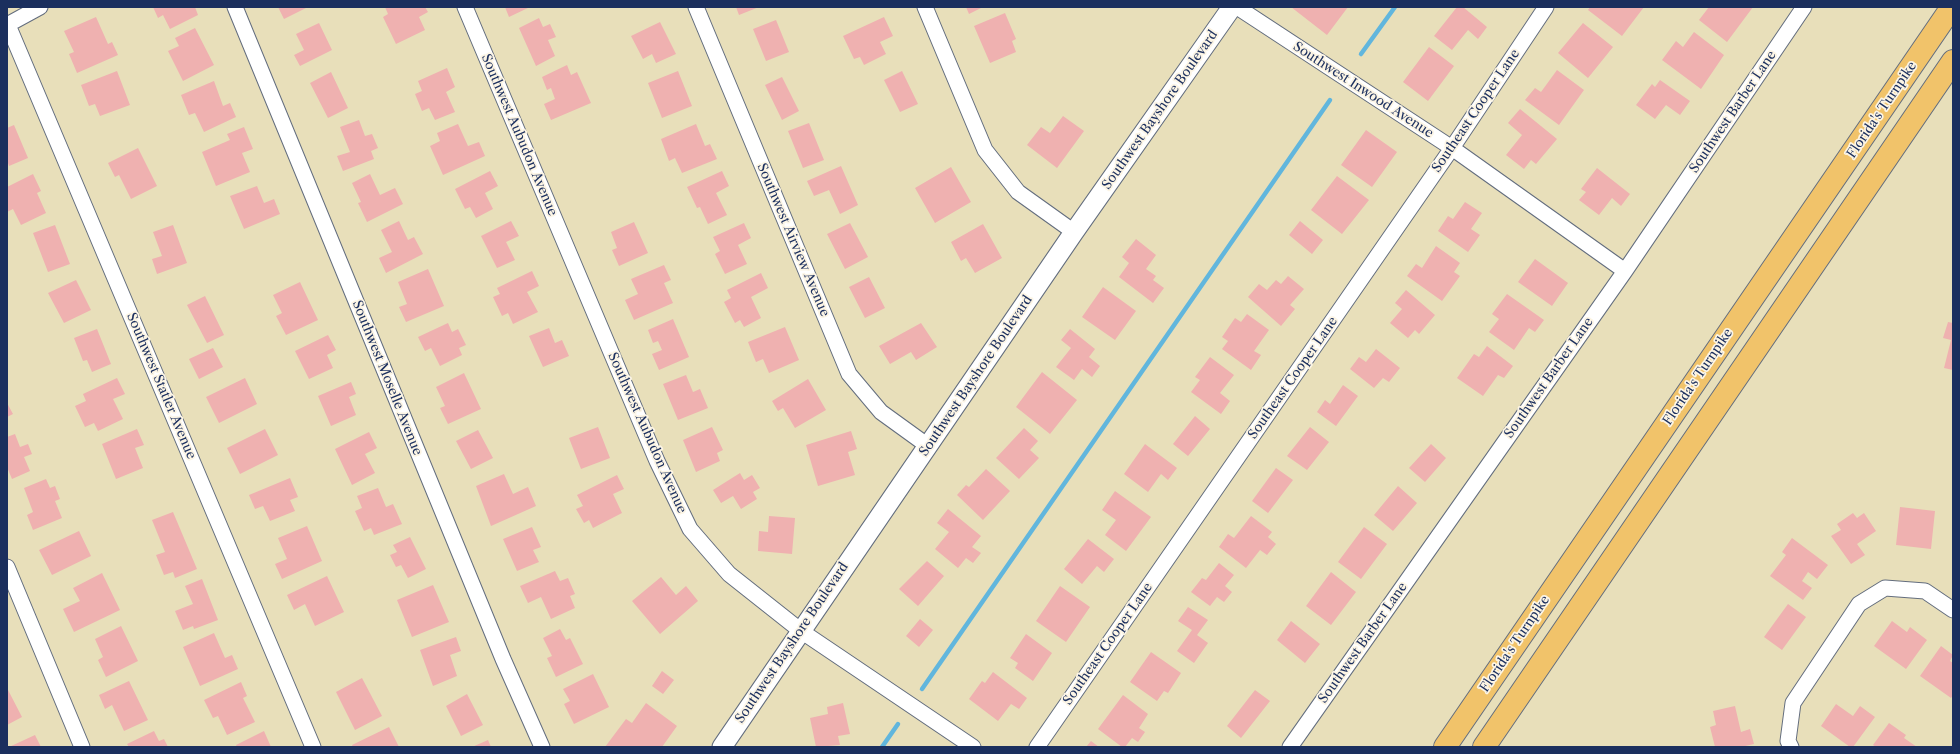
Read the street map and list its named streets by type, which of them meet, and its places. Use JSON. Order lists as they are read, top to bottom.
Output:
{
  "streets": {
    "highway": ["Florida's Turnpike"],
    "street": [
      "Southwest Inwood Avenue",
      "Southwest Bayshore Boulevard",
      "Southeast Cooper Lane",
      "Southwest Barber Lane",
      "Southwest Aubudon Avenue",
      "Southwest Airview Avenue",
      "Southwest Moselle Avenue",
      "Southwest Statler Avenue"
    ]
  },
  "crossings": [
    ["Southwest Inwood Avenue", "Southeast Cooper Lane"],
    ["Southwest Inwood Avenue", "Southwest Barber Lane"],
    ["Southwest Bayshore Boulevard", "Southwest Aubudon Avenue"],
    ["Southwest Bayshore Boulevard", "Southwest Airview Avenue"]
  ]
}
